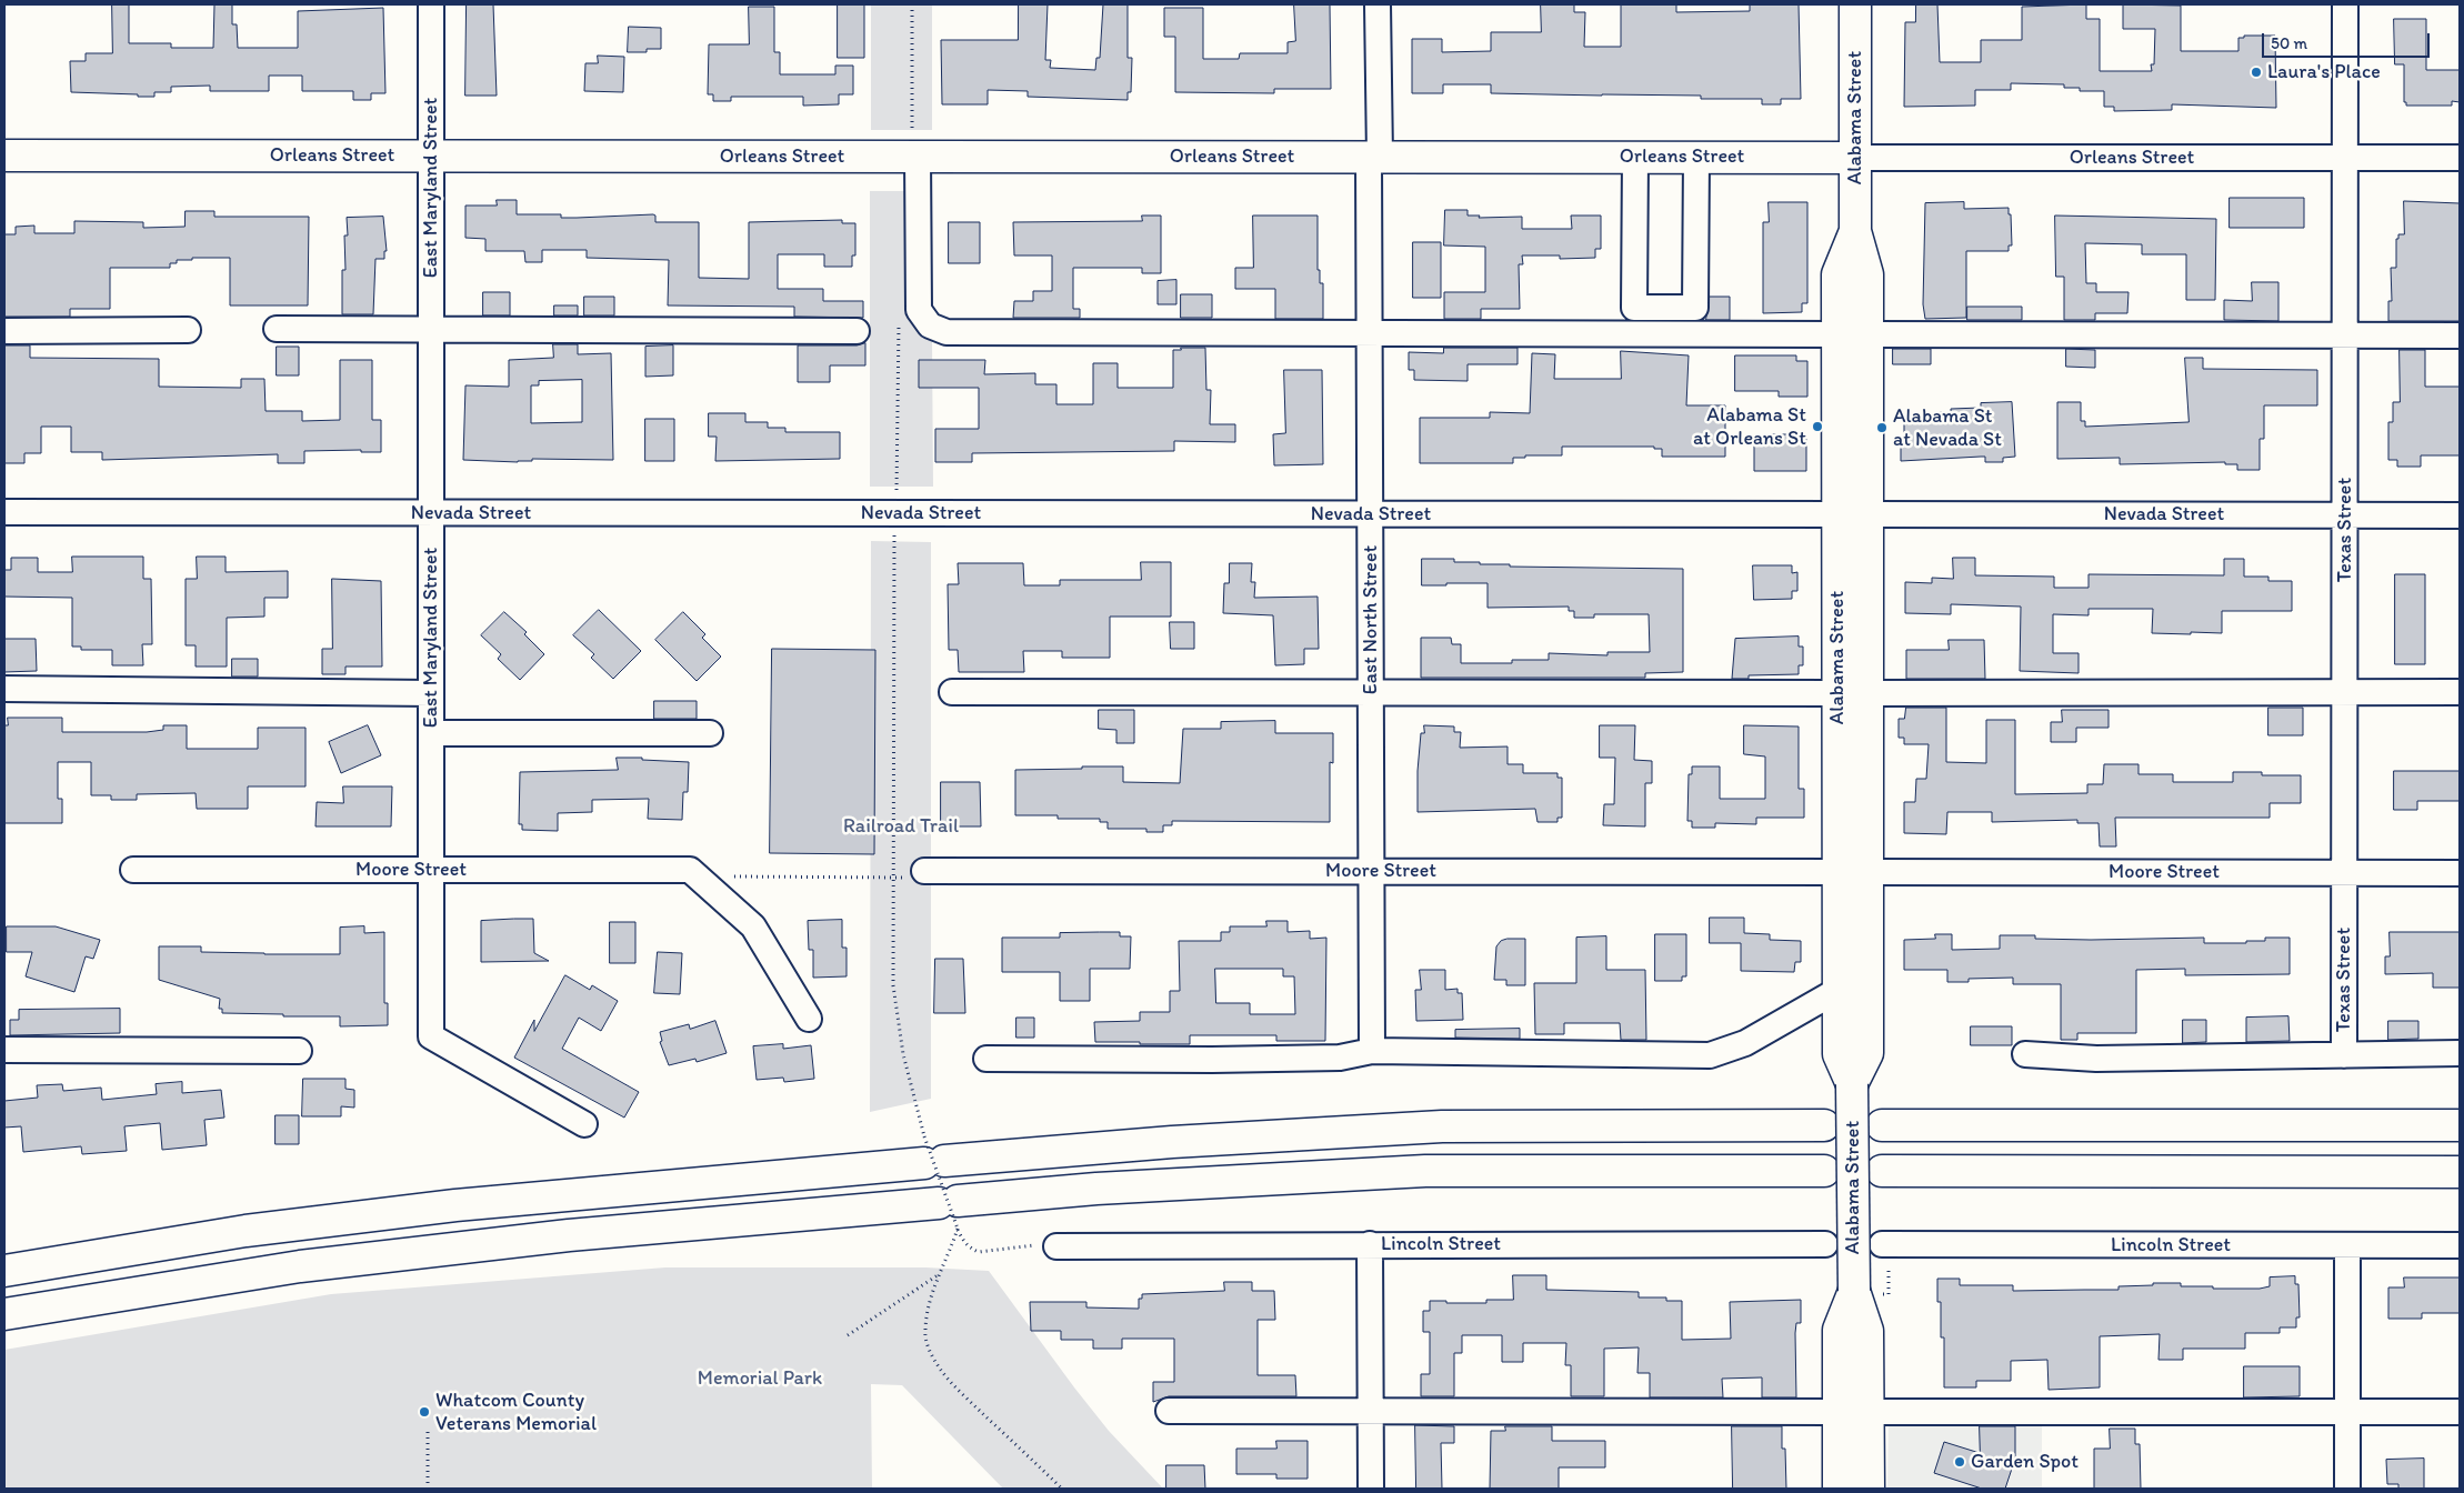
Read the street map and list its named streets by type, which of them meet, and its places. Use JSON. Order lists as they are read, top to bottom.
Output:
{
  "streets": {
    "main road": ["Alabama Street", "Orleans Street"],
    "street": [
      "East Maryland Street",
      "Nevada Street",
      "Texas Street",
      "East North Street",
      "Moore Street",
      "Lincoln Street"
    ]
  },
  "crossings": [
    ["Alabama Street", "Orleans Street"],
    ["Alabama Street", "Nevada Street"],
    ["Alabama Street", "Moore Street"],
    ["Orleans Street", "East Maryland Street"],
    ["Orleans Street", "Texas Street"],
    ["Orleans Street", "East North Street"],
    ["East Maryland Street", "Nevada Street"],
    ["East Maryland Street", "Moore Street"],
    ["Nevada Street", "Texas Street"],
    ["Nevada Street", "East North Street"],
    ["Texas Street", "Moore Street"],
    ["East North Street", "Moore Street"]
  ],
  "parks": ["Railroad Trail", "Memorial Park"],
  "places": [
    "Laura's Place",
    "Alabama St at Orleans St",
    "Alabama St at Nevada St",
    "Whatcom County Veterans Memorial",
    "Garden Spot"
  ],
  "scale_bar": "50 m"
}
